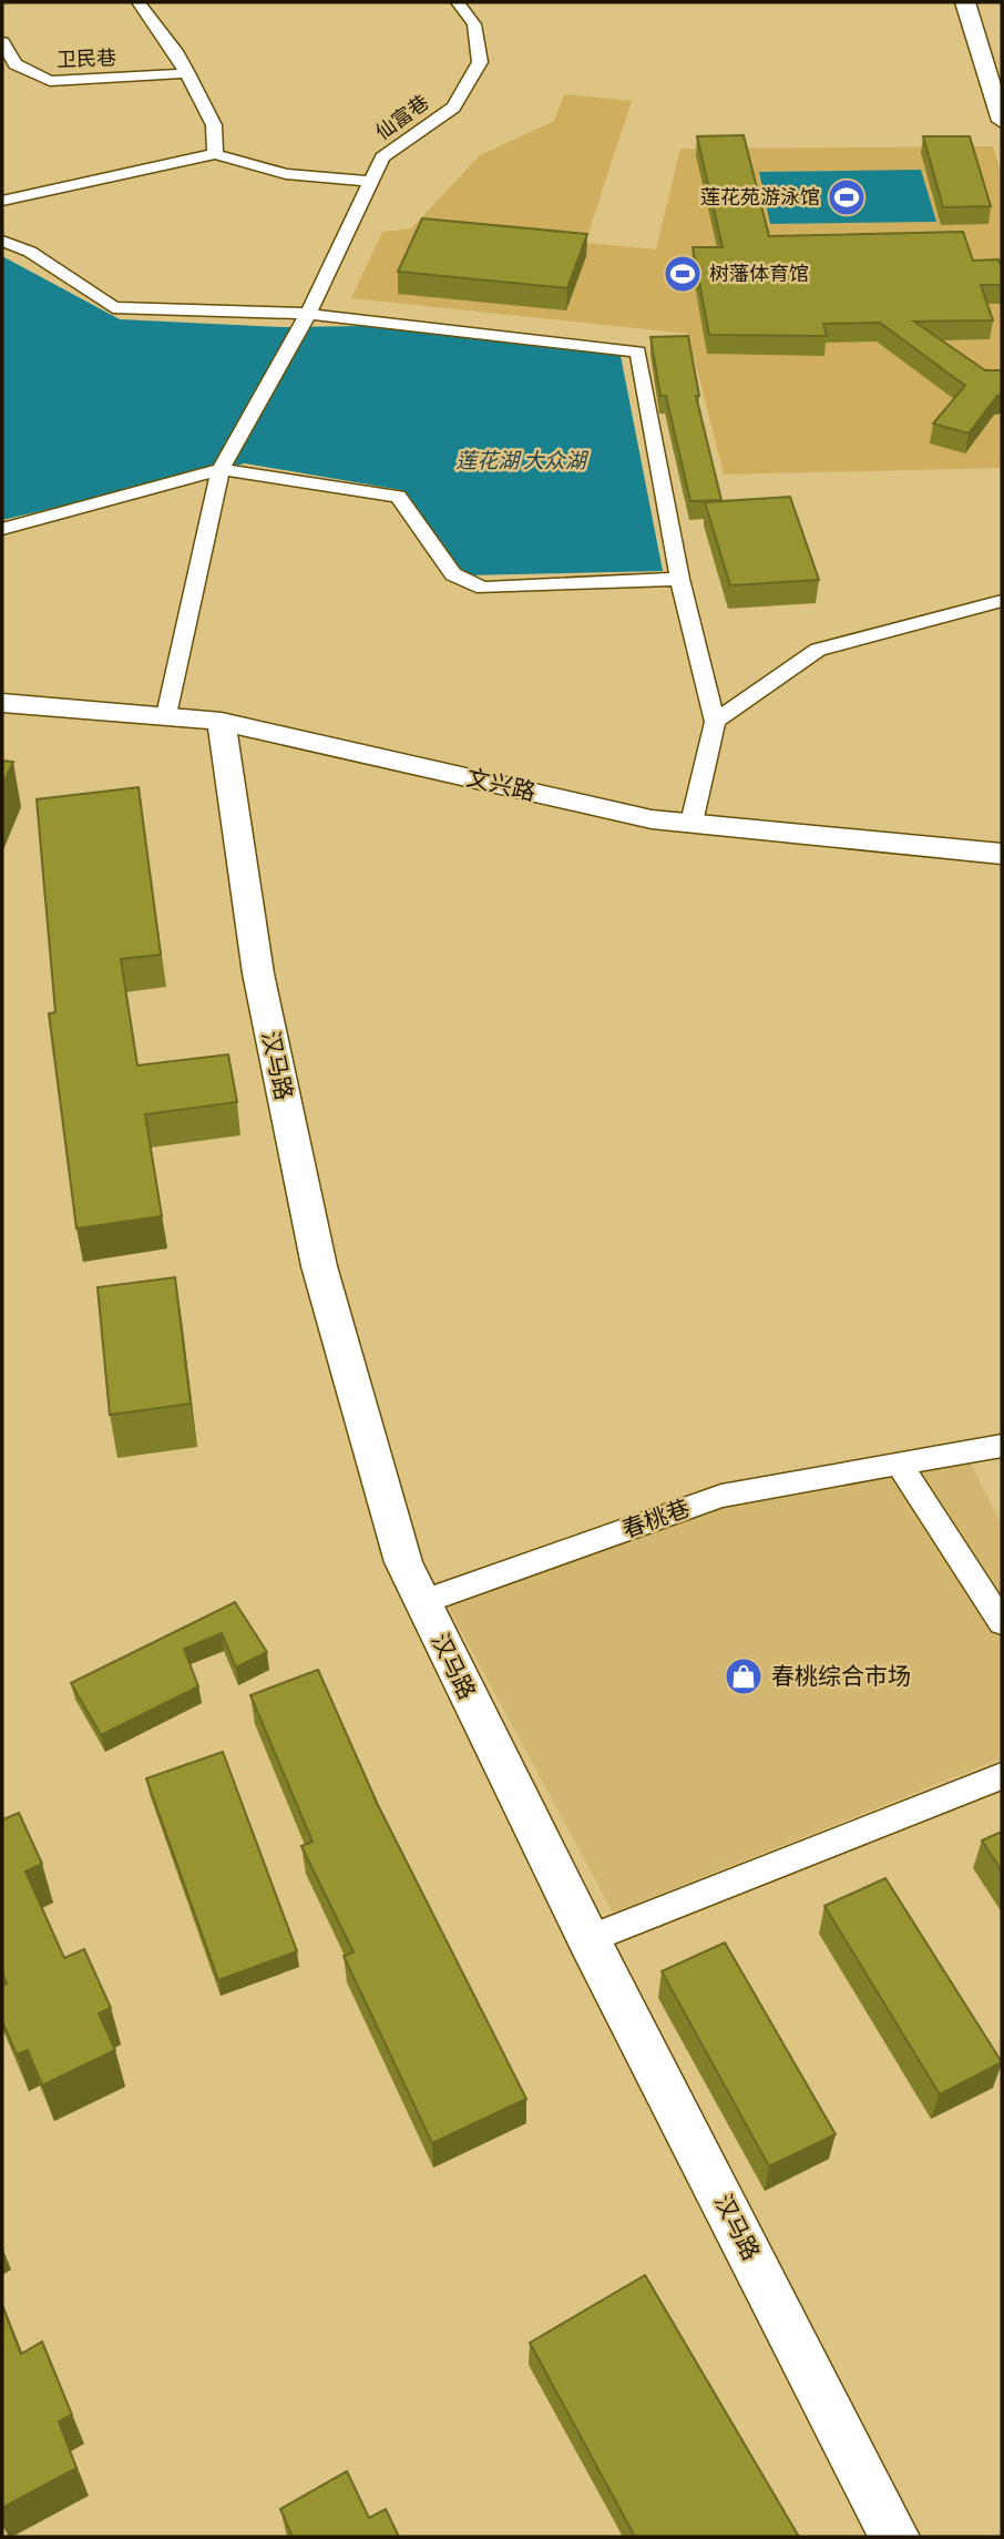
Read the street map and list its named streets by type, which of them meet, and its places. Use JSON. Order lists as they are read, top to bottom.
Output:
{
  "streets": {
    "street": [
      "卫民巷",
      "仙富巷",
      "文兴路",
      "汉马路",
      "春桃巷"
    ]
  },
  "crossings": [
    ["仙富巷", "文兴路"],
    ["文兴路", "汉马路"],
    ["汉马路", "春桃巷"]
  ],
  "water": ["莲花湖 大众湖"],
  "places": {
    "sports": ["莲花苑游泳馆", "树藩体育馆"],
    "shop": ["春桃综合市场"]
  }
}
